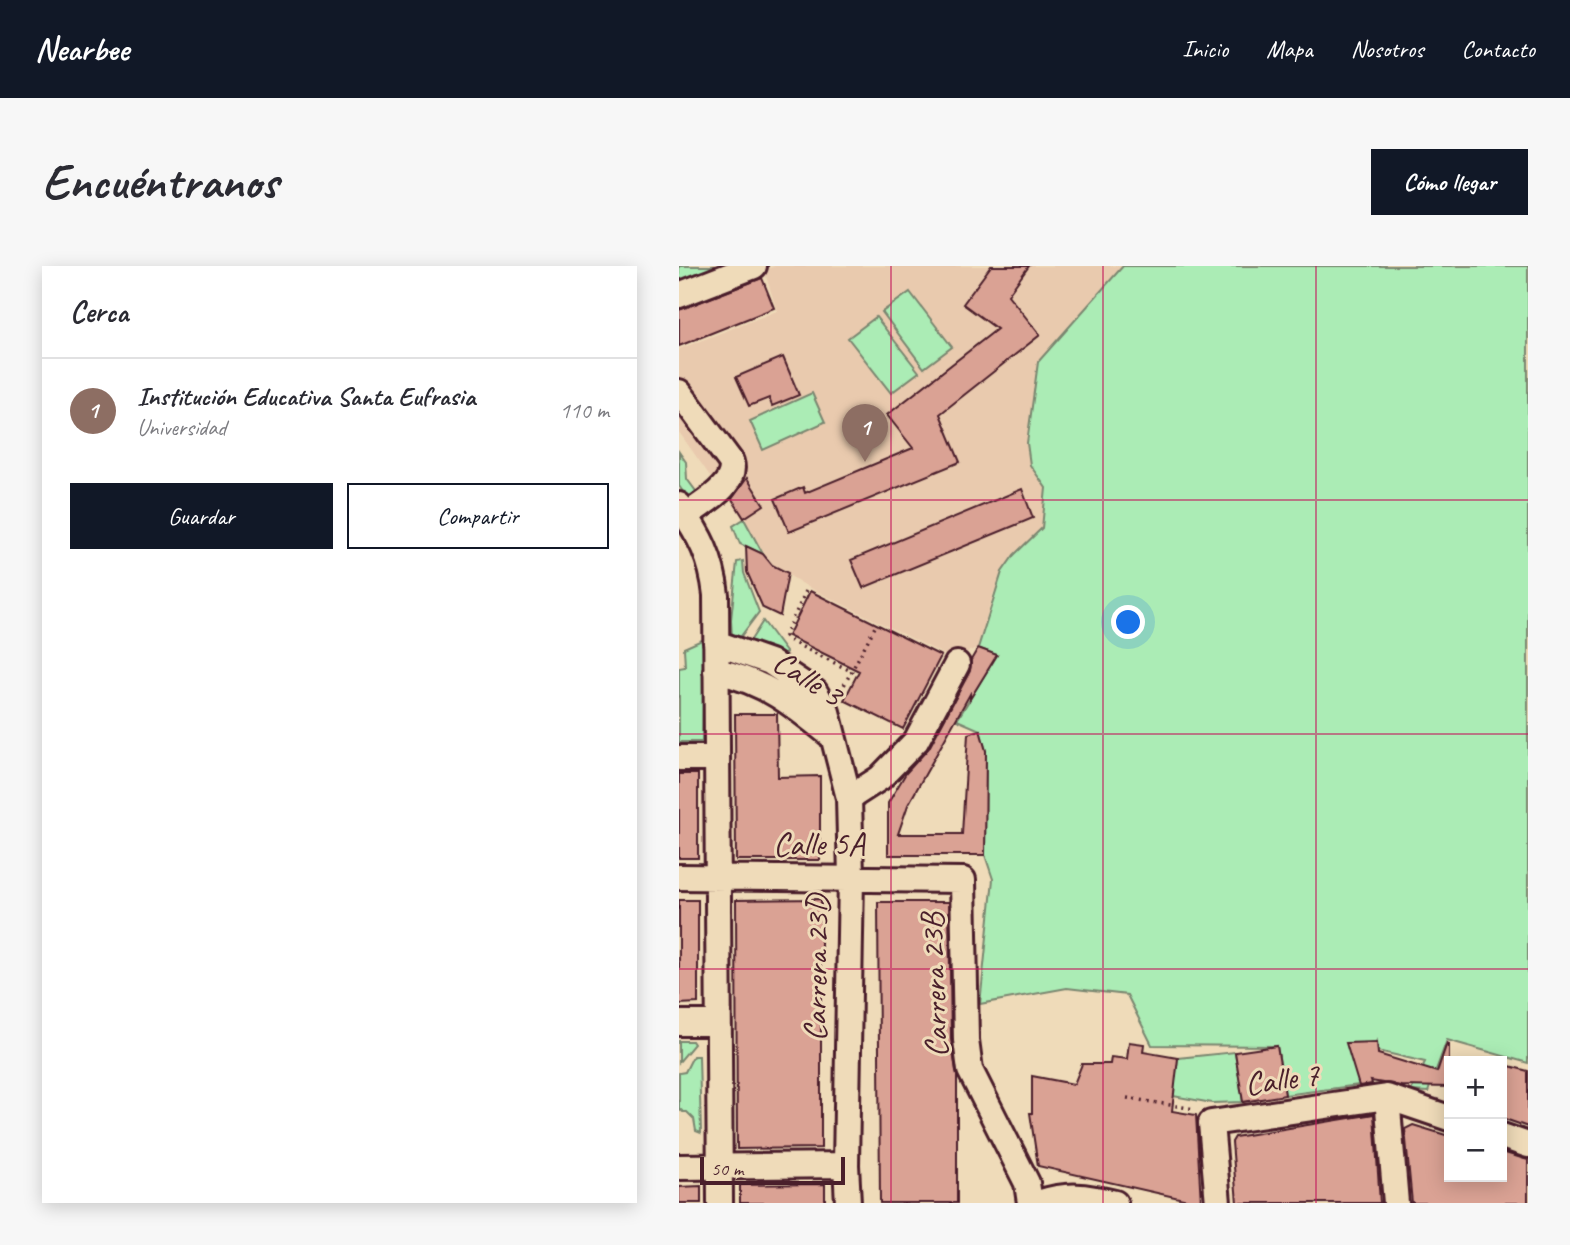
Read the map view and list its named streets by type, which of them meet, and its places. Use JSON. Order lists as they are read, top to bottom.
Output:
{
  "streets": {
    "street": [
      "Calle 3",
      "Calle 5A",
      "Carrera 23D",
      "Carrera 23B",
      "Calle 7"
    ]
  },
  "crossings": [
    ["Calle 3", "Carrera 23D"],
    ["Calle 5A", "Carrera 23D"],
    ["Calle 5A", "Carrera 23B"]
  ],
  "scale_bar": "50 m",
  "page": {
    "header": "Nearbee",
    "nav": [
      "Inicio",
      "Mapa",
      "Nosotros",
      "Contacto"
    ],
    "buttons": [
      "Cómo llegar",
      ["Guardar", "Compartir"]
    ],
    "title": "Encuéntranos",
    "heading": "Cerca",
    "list": [
      {
        "mark": "1",
        "name": "Institución Educativa Santa Eufrasia",
        "note": "Universidad",
        "value": "110 m"
      }
    ],
    "pins": "1",
    "map_buttons": ["+", "−"],
    "scale": "50 m"
  }
}
